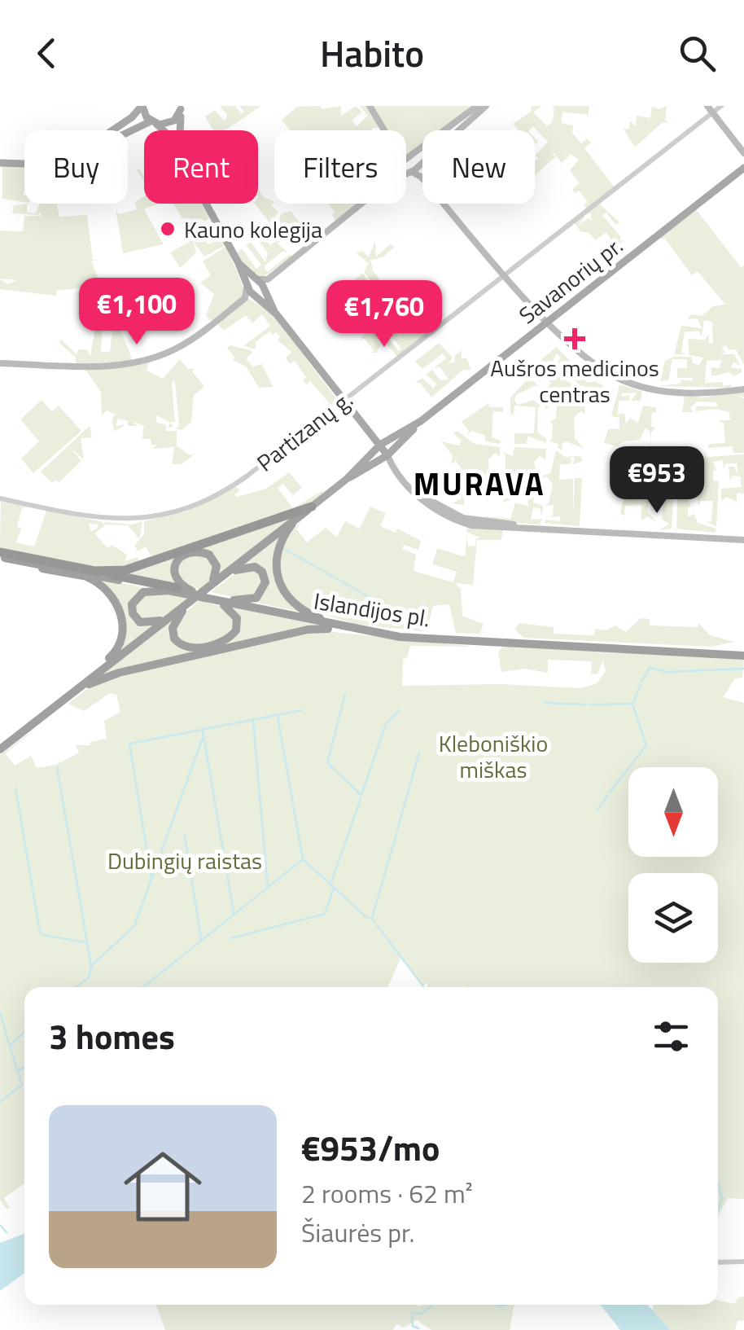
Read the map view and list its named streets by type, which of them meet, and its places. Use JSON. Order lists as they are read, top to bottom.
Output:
{
  "streets": {
    "highway": ["Savanorių pr.", "Islandijos pl."],
    "street": ["Partizanų g."]
  },
  "districts": ["MURAVA"],
  "parks": ["Kleboniškio miškas", "Dubingių raistas"],
  "places": {
    "other": ["Kauno kolegija"],
    "health": ["Aušros medicinos centras"]
  },
  "north": "bottom",
  "page": {
    "header": "Habito",
    "chip": [
      "Buy",
      "Rent",
      "Filters",
      "New"
    ],
    "price": ["€1,100", "€1,760", "€953"],
    "heading": "3 homes",
    "list": [
      {
        "name": "€953/mo",
        "note": "2 rooms · 62 m² · Šiaurės pr."
      }
    ]
  }
}
